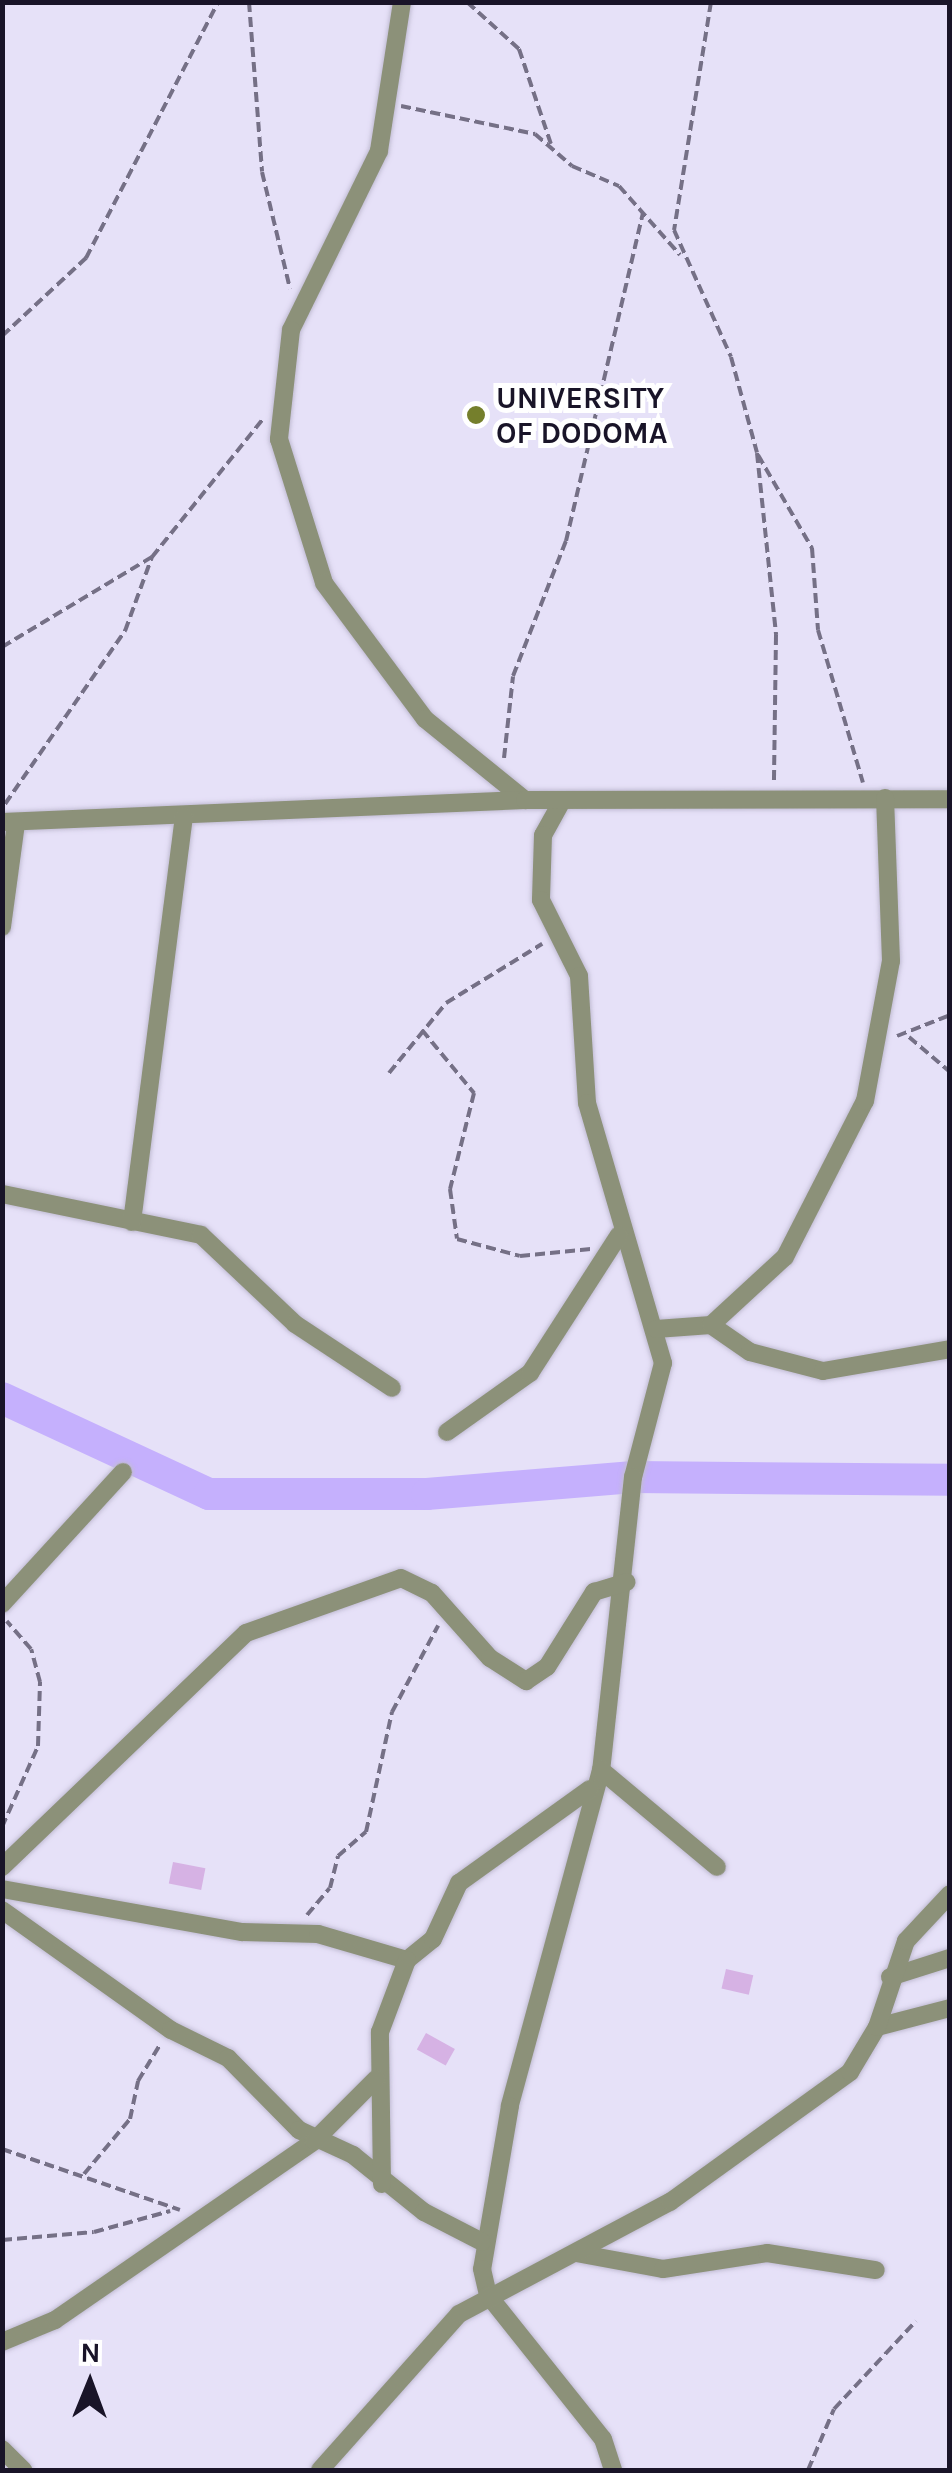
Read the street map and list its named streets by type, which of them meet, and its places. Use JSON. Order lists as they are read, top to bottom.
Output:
{
  "places": ["UNIVERSITY OF DODOMA"],
  "north": "top"
}
